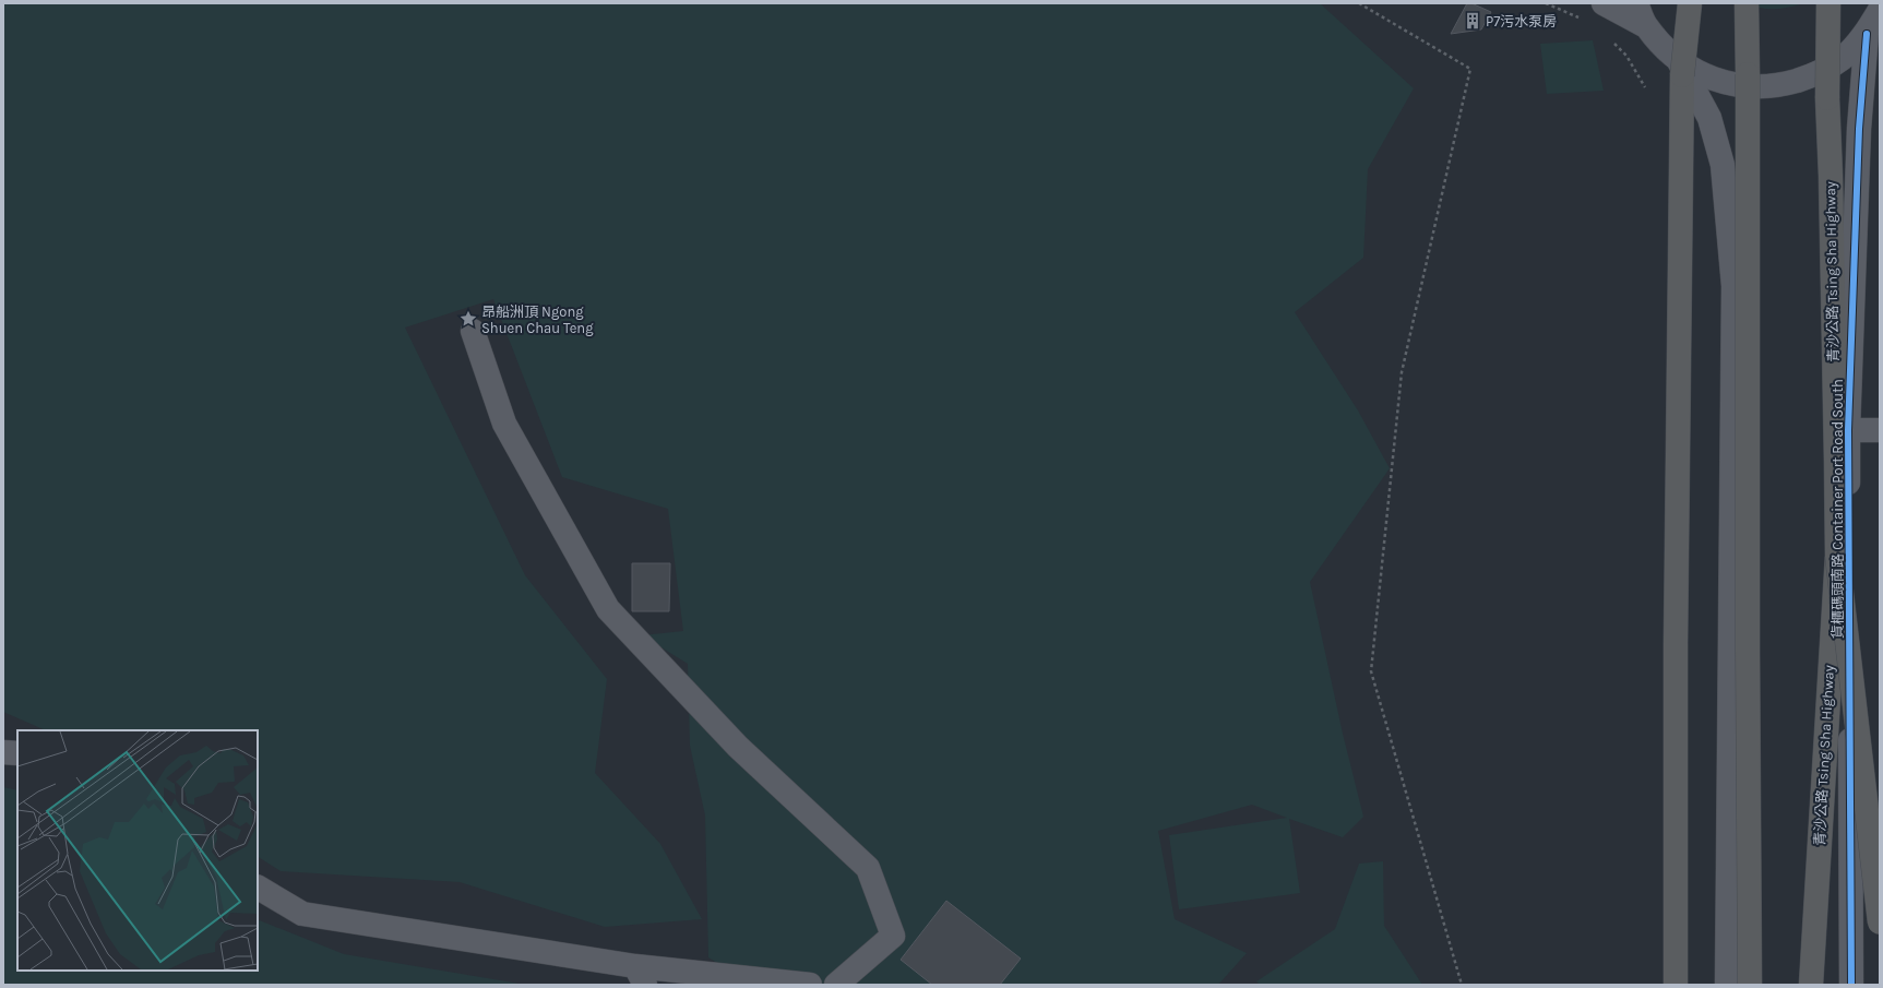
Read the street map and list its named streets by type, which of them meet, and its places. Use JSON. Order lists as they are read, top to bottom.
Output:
{
  "streets": {
    "highway": ["青沙公路 Tsing Sha Highway"],
    "street": ["貨櫃碼頭南路 Container Port Road South"]
  },
  "places": {
    "building": ["P7污水泵房"],
    "place": ["昂船洲頂 Ngong Shuen Chau Teng"]
  }
}
